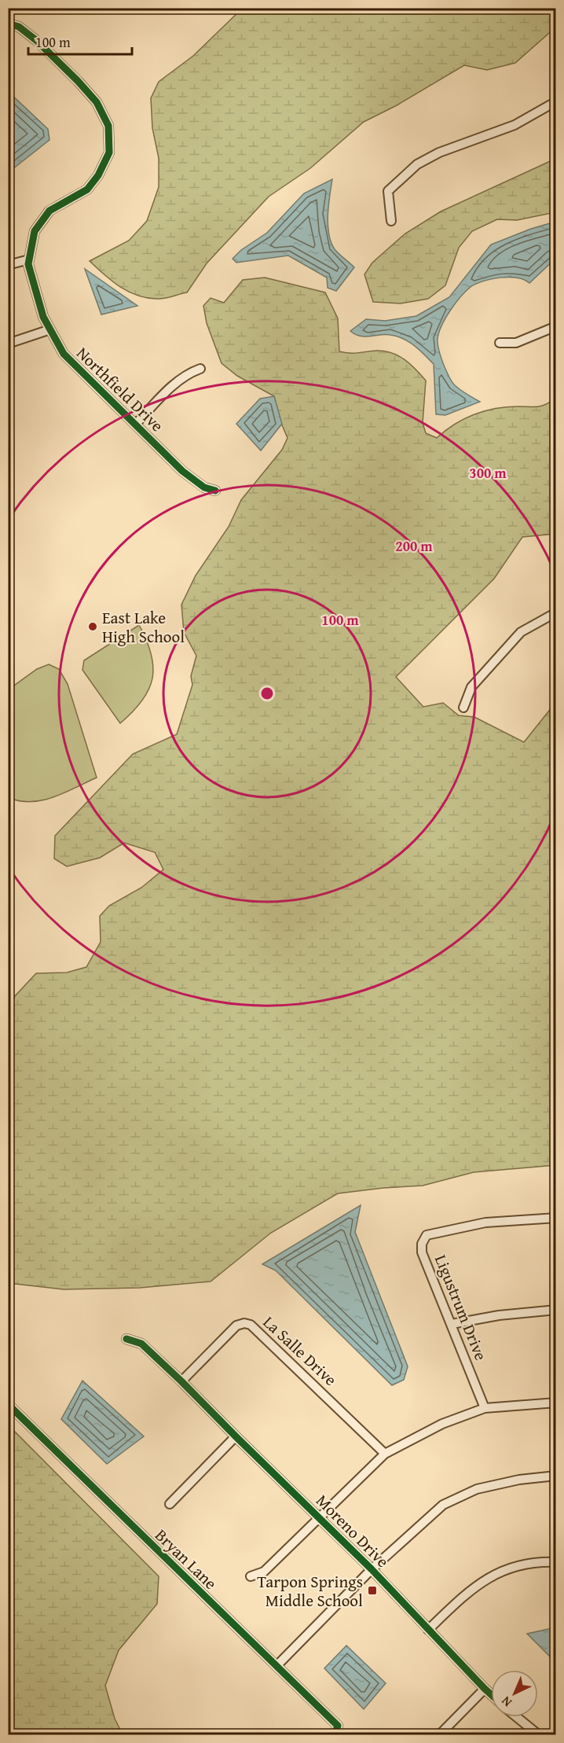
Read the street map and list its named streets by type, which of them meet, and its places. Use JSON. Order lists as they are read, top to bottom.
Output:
{
  "streets": {
    "street": [
      "Northfield Drive",
      "Ligustrum Drive",
      "La Salle Drive",
      "Moreno Drive",
      "Bryan Lane"
    ]
  },
  "crossings": [
    ["La Salle Drive", "Moreno Drive"]
  ],
  "places": {
    "other": ["East Lake High School"],
    "transit": ["Tarpon Springs Middle School"]
  },
  "scale_bar": "100 m",
  "north": "bottom left",
  "rings": ["300 m", "200 m", "100 m"]
}
